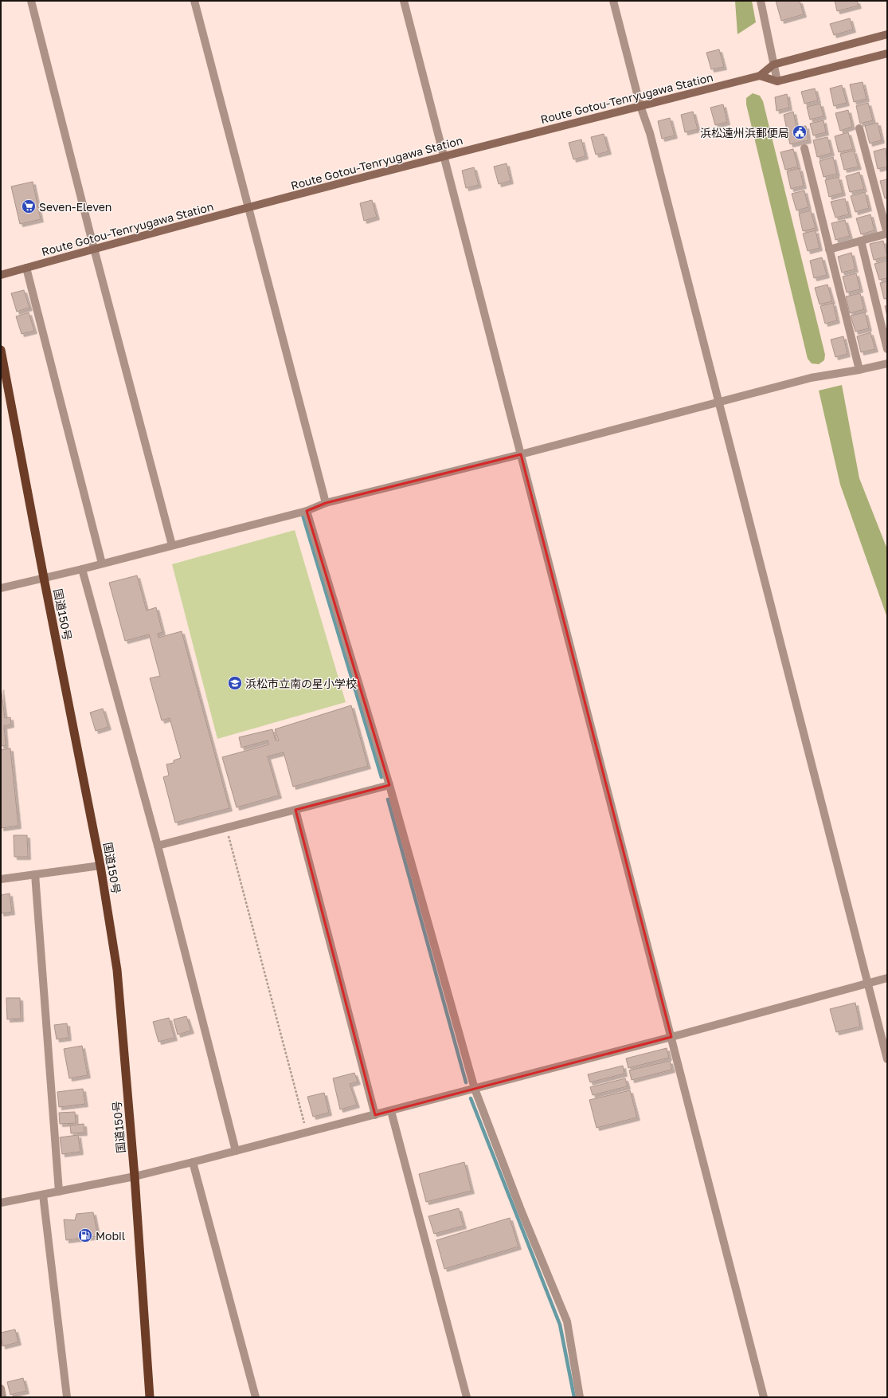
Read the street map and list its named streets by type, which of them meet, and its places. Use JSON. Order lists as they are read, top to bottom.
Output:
{
  "streets": {
    "highway": ["国道150号"],
    "main road": ["Route Gotou-Tenryugawa Station"]
  },
  "places": {
    "public building": ["浜松遠州浜郵便局"],
    "supermarket": ["Seven-Eleven"],
    "school or university": ["浜松市立南の星小学校"],
    "fuel station": ["Mobil"]
  }
}
